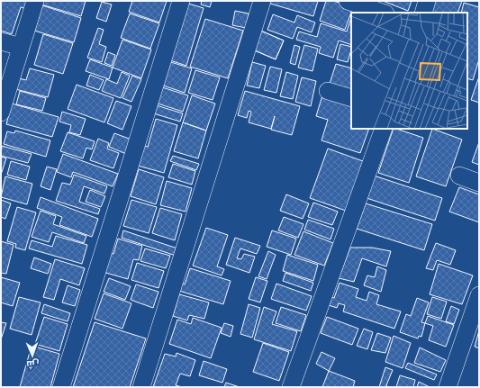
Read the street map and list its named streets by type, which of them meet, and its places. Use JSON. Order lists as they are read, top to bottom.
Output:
{
  "north": "bottom"
}
